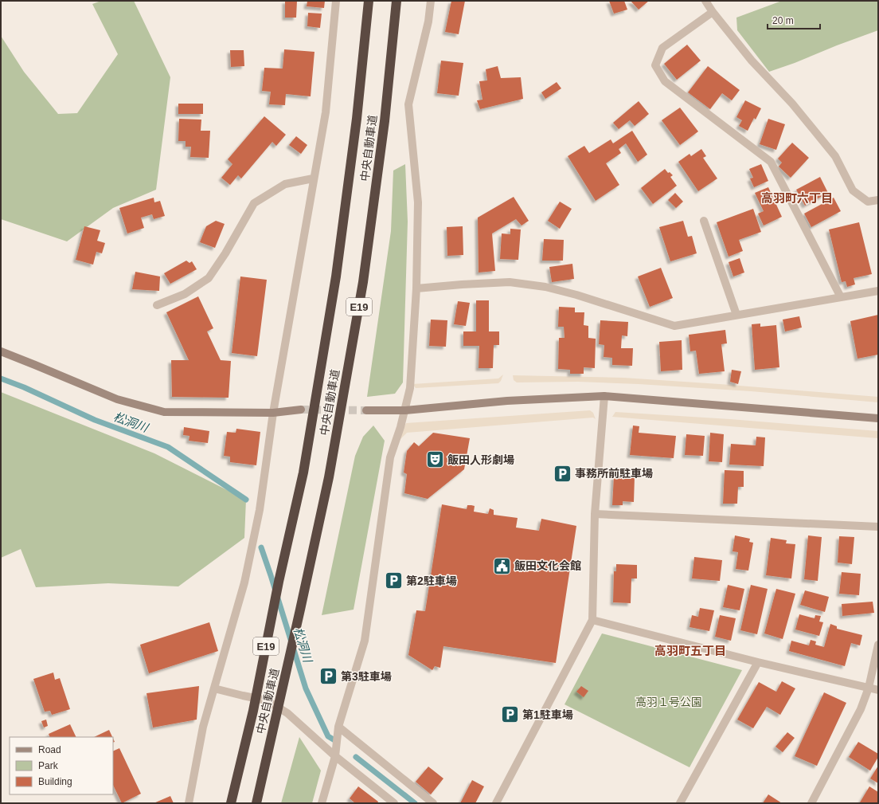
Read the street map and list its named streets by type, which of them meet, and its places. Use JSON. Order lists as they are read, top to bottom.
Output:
{
  "streets": {
    "highway": ["中央自動車道", "E19"]
  },
  "districts": ["高羽町六丁目", "高羽町五丁目"],
  "water": ["松洞川"],
  "parks": ["高羽１号公園"],
  "places": {
    "theatre": ["飯田人形劇場"],
    "parking": [
      "事務所前駐車場",
      "第2駐車場",
      "第3駐車場",
      "第1駐車場"
    ],
    "public building": ["飯田文化会館"]
  },
  "legend": ["Road", "Park", "Building"],
  "scale_bar": "20 m"
}
